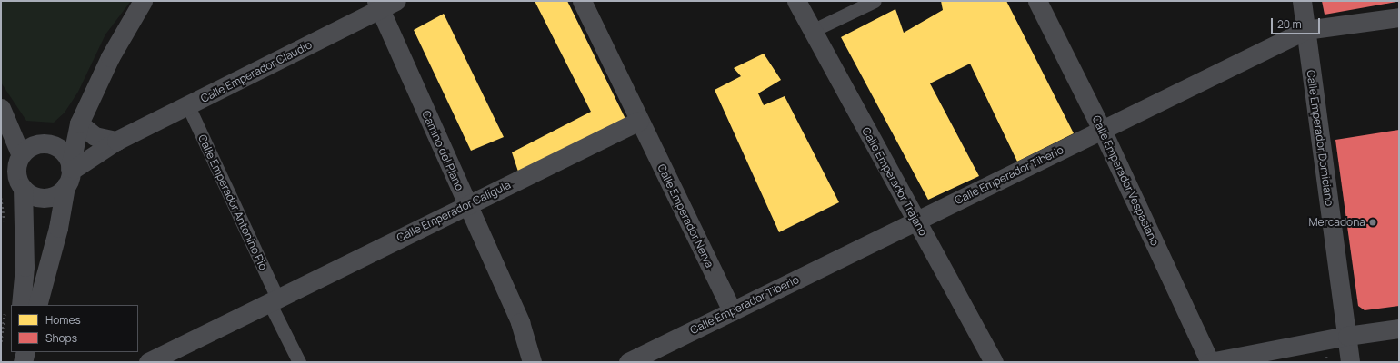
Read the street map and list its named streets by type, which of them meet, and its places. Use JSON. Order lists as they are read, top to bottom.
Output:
{
  "streets": {
    "street": [
      "Calle Emperador Claudio",
      "Calle Emperador Domiciano",
      "Camino del Plano",
      "Calle Emperador Tiberio",
      "Calle Emperador Vespasiano",
      "Calle Emperador Trajano",
      "Calle Emperador Antonino Pio",
      "Calle Emperador Calígula",
      "Calle Emperador Nerva"
    ]
  },
  "crossings": [
    ["Calle Emperador Claudio", "Camino del Plano"],
    ["Calle Emperador Claudio", "Calle Emperador Antonino Pio"],
    ["Calle Emperador Domiciano", "Calle Emperador Tiberio"],
    ["Camino del Plano", "Calle Emperador Calígula"],
    ["Calle Emperador Tiberio", "Calle Emperador Vespasiano"],
    ["Calle Emperador Tiberio", "Calle Emperador Trajano"],
    ["Calle Emperador Tiberio", "Calle Emperador Nerva"],
    ["Calle Emperador Antonino Pio", "Calle Emperador Calígula"],
    ["Calle Emperador Calígula", "Calle Emperador Nerva"]
  ],
  "places": ["Mercadona"],
  "legend": ["Homes", "Shops"],
  "scale_bar": "20 m"
}
